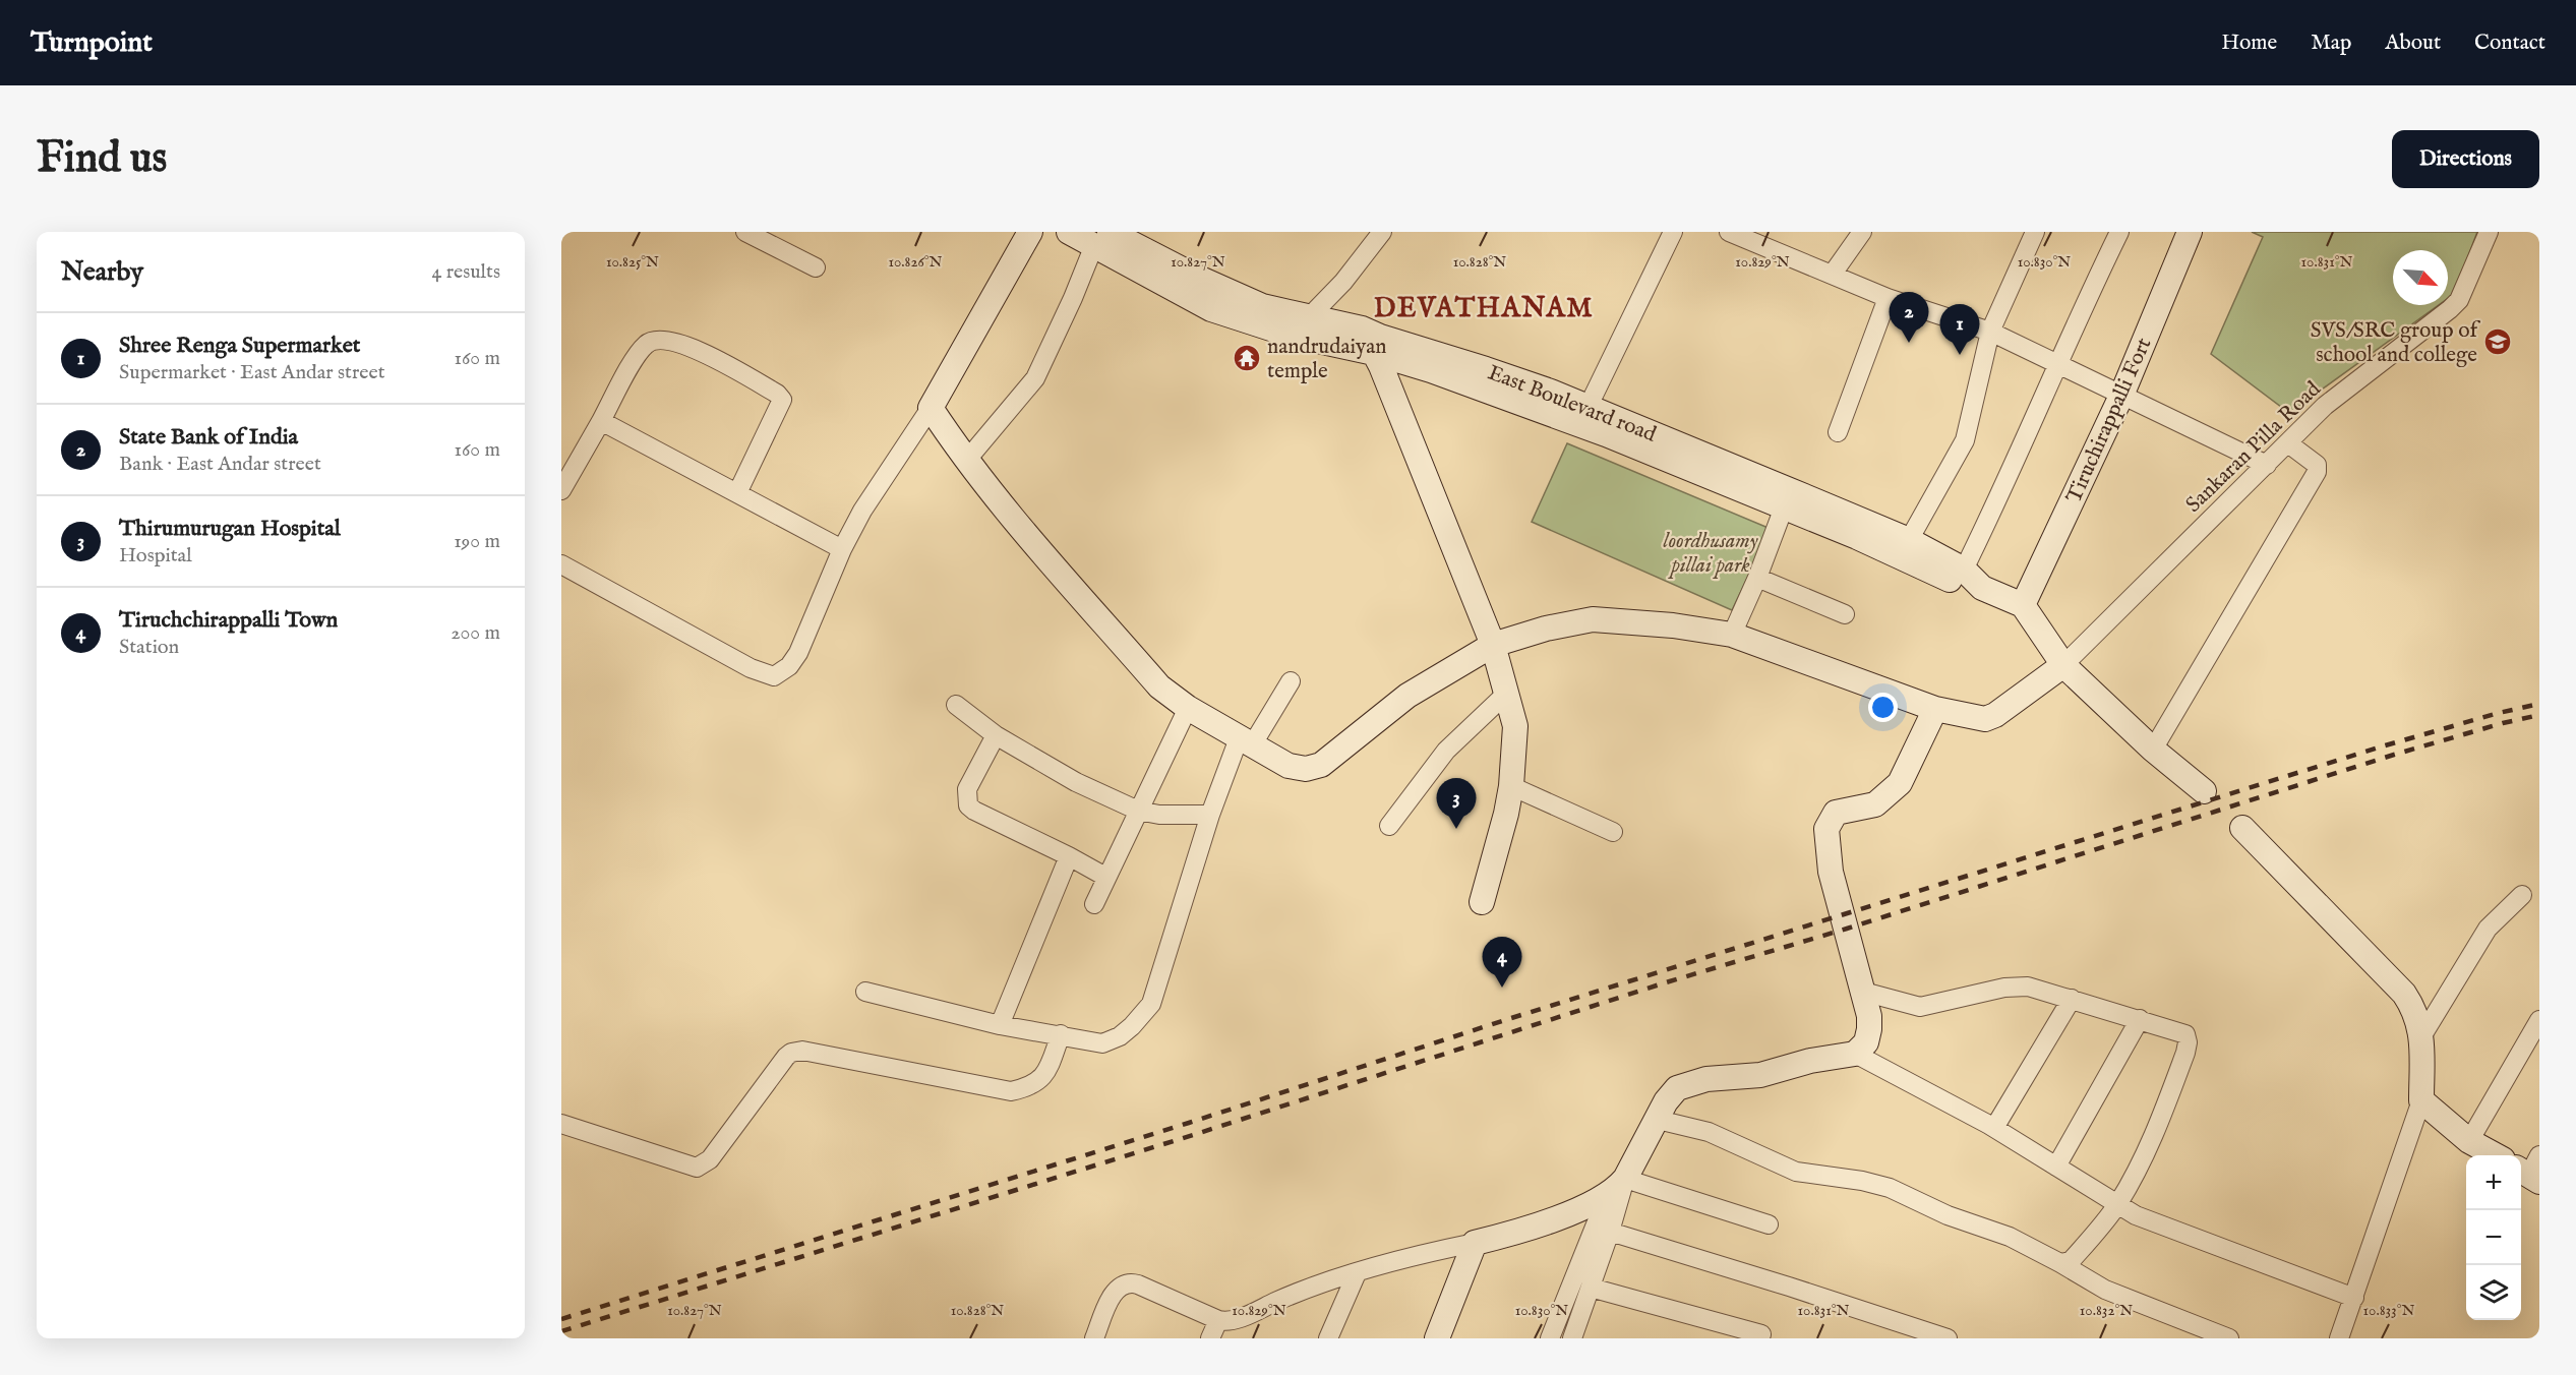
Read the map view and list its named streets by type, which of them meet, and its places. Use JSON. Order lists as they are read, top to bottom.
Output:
{
  "streets": {
    "street": ["East Boulevard road", "Tiruchirappalli Fort", "Sankaran Pilla Road"]
  },
  "crossings": [
    ["East Boulevard road", "Tiruchirappalli Fort"]
  ],
  "districts": ["DEVATHANAM"],
  "parks": ["loordhusamy pillai park"],
  "places": {
    "school or university": ["SVS/SRC group of school and college"],
    "temple": ["nandrudaiyan temple"]
  },
  "north": "bottom right",
  "page": {
    "header": "Turnpoint",
    "nav": [
      "Home",
      "Map",
      "About",
      "Contact"
    ],
    "buttons": "Directions",
    "title": "Find us",
    "heading": ["Nearby", "4 results"],
    "pins": [
      "2",
      "1",
      "3",
      "4"
    ],
    "list": [
      {
        "mark": "1",
        "name": "Shree Renga Supermarket",
        "note": "Supermarket · East Andar street",
        "value": "160 m"
      },
      {
        "mark": "2",
        "name": "State Bank of India",
        "note": "Bank · East Andar street",
        "value": "160 m"
      },
      {
        "mark": "3",
        "name": "Thirumurugan Hospital",
        "note": "Hospital",
        "value": "190 m"
      },
      {
        "mark": "4",
        "name": "Tiruchchirappalli Town",
        "note": "Station",
        "value": "200 m"
      }
    ],
    "map_buttons": ["+", "−"]
  },
  "coordinates": [
    "10.825°N",
    "10.826°N",
    "10.827°N",
    "10.828°N",
    "10.829°N",
    "10.830°N",
    "10.831°N",
    "10.832°N",
    "10.833°N"
  ]
}
